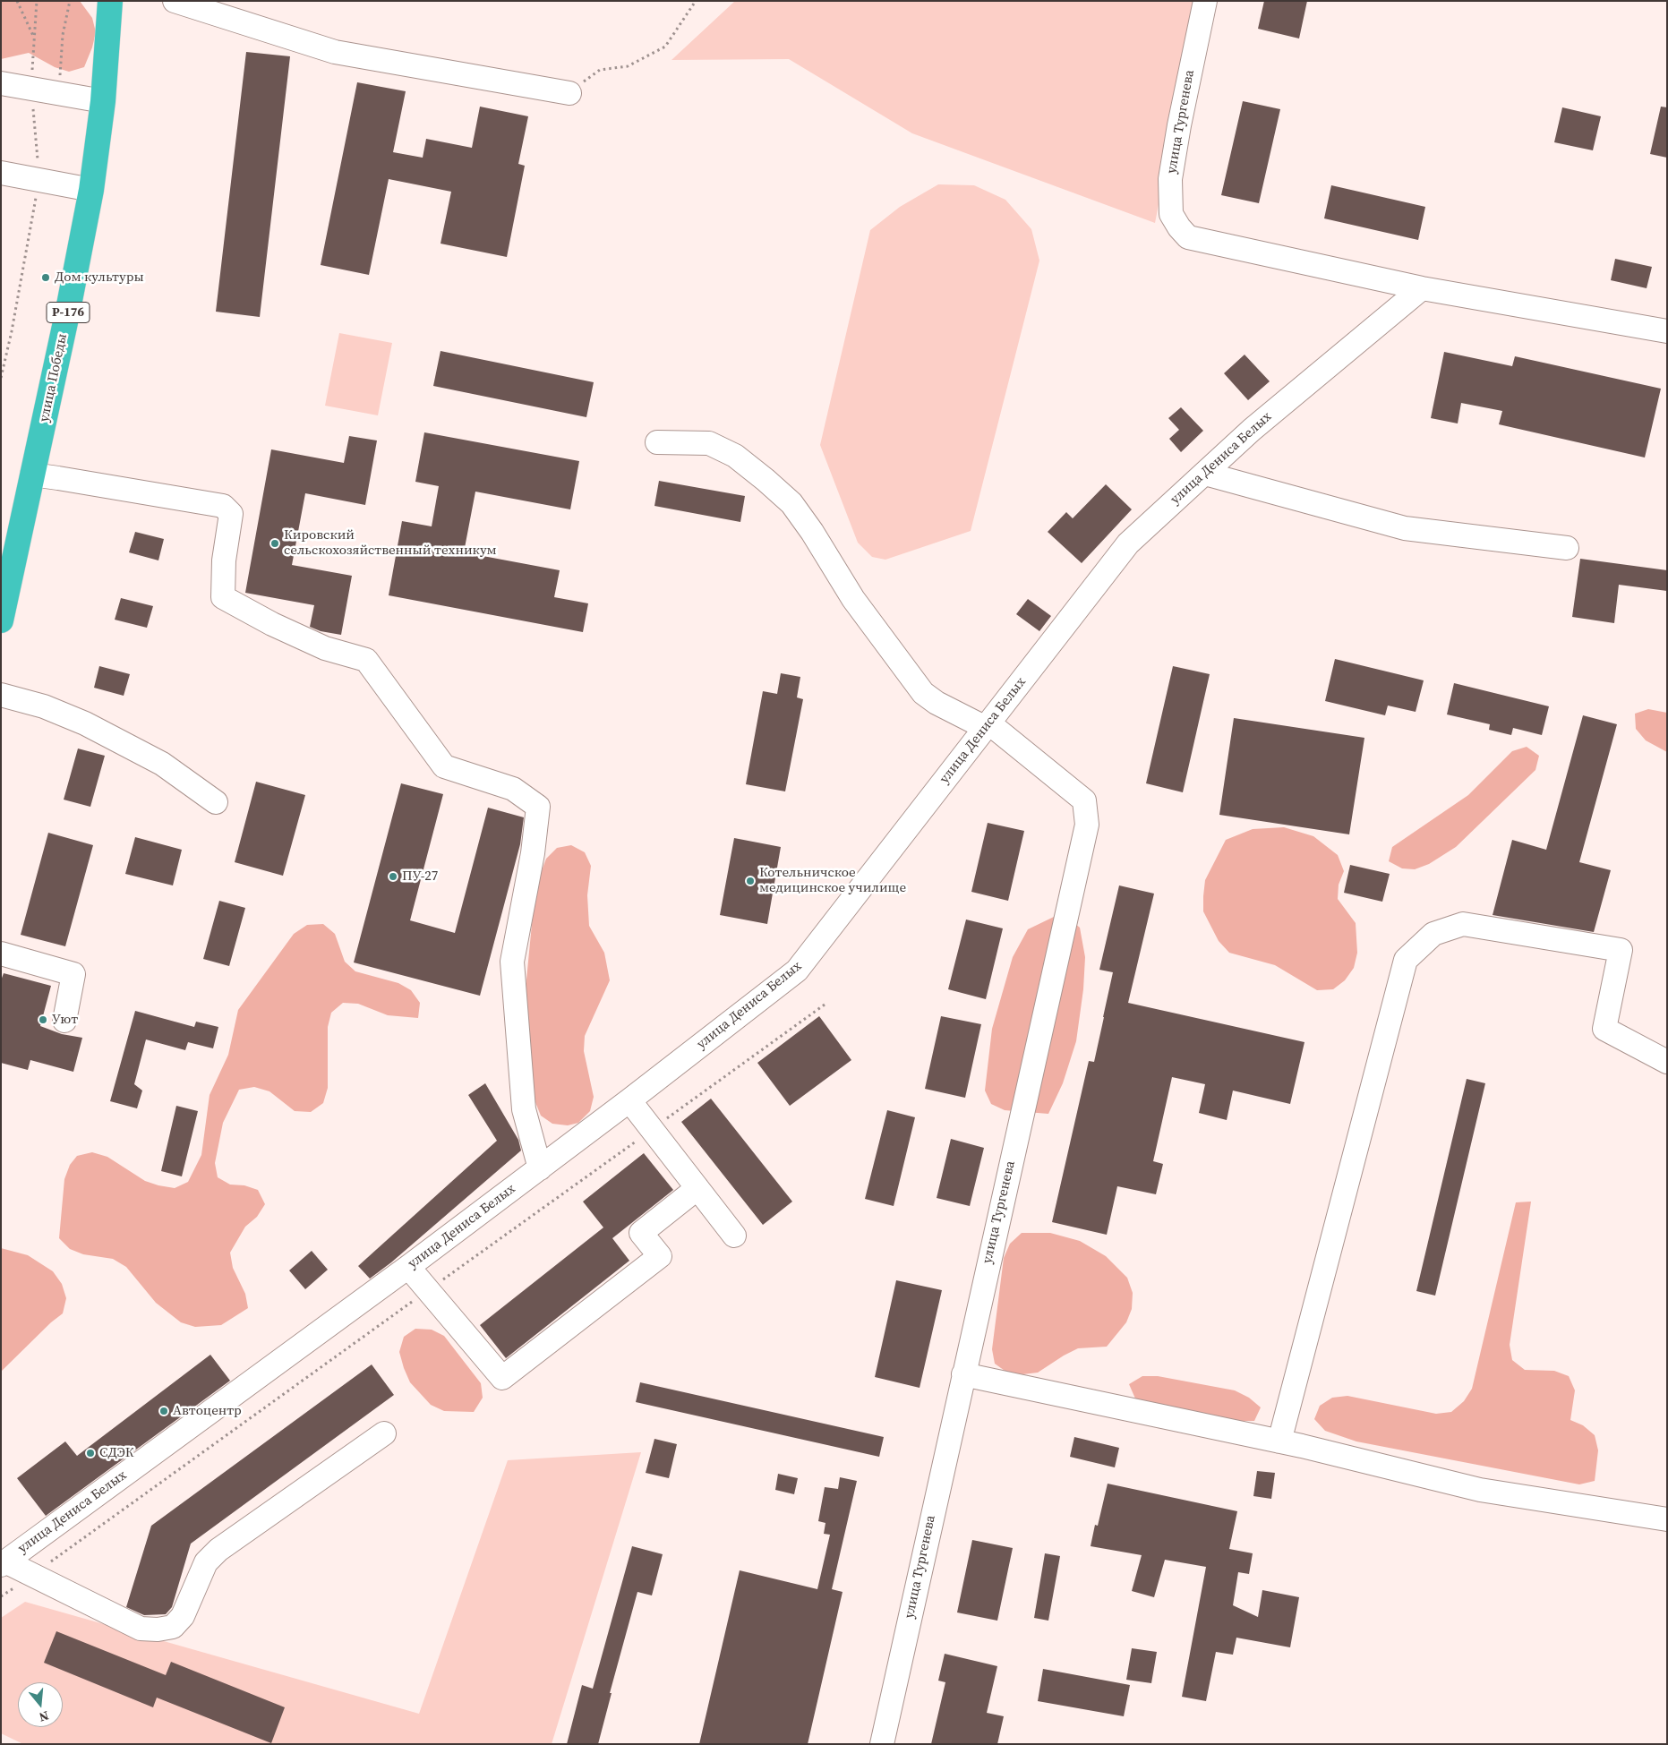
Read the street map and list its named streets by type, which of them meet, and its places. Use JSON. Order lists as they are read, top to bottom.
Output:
{
  "streets": {
    "highway": ["Р-176", "улица Победы"],
    "street": ["улица Тургенева", "улица Дениса Белых"]
  },
  "crossings": [
    ["улица Тургенева", "улица Дениса Белых"]
  ],
  "places": [
    "Дом культуры",
    "Кировский сельскохозяйственный техникум",
    "ПУ-27",
    "Котельничское медицинское училище",
    "Уют",
    "Автоцентр",
    "СДЭК"
  ],
  "north": "bottom"
}
